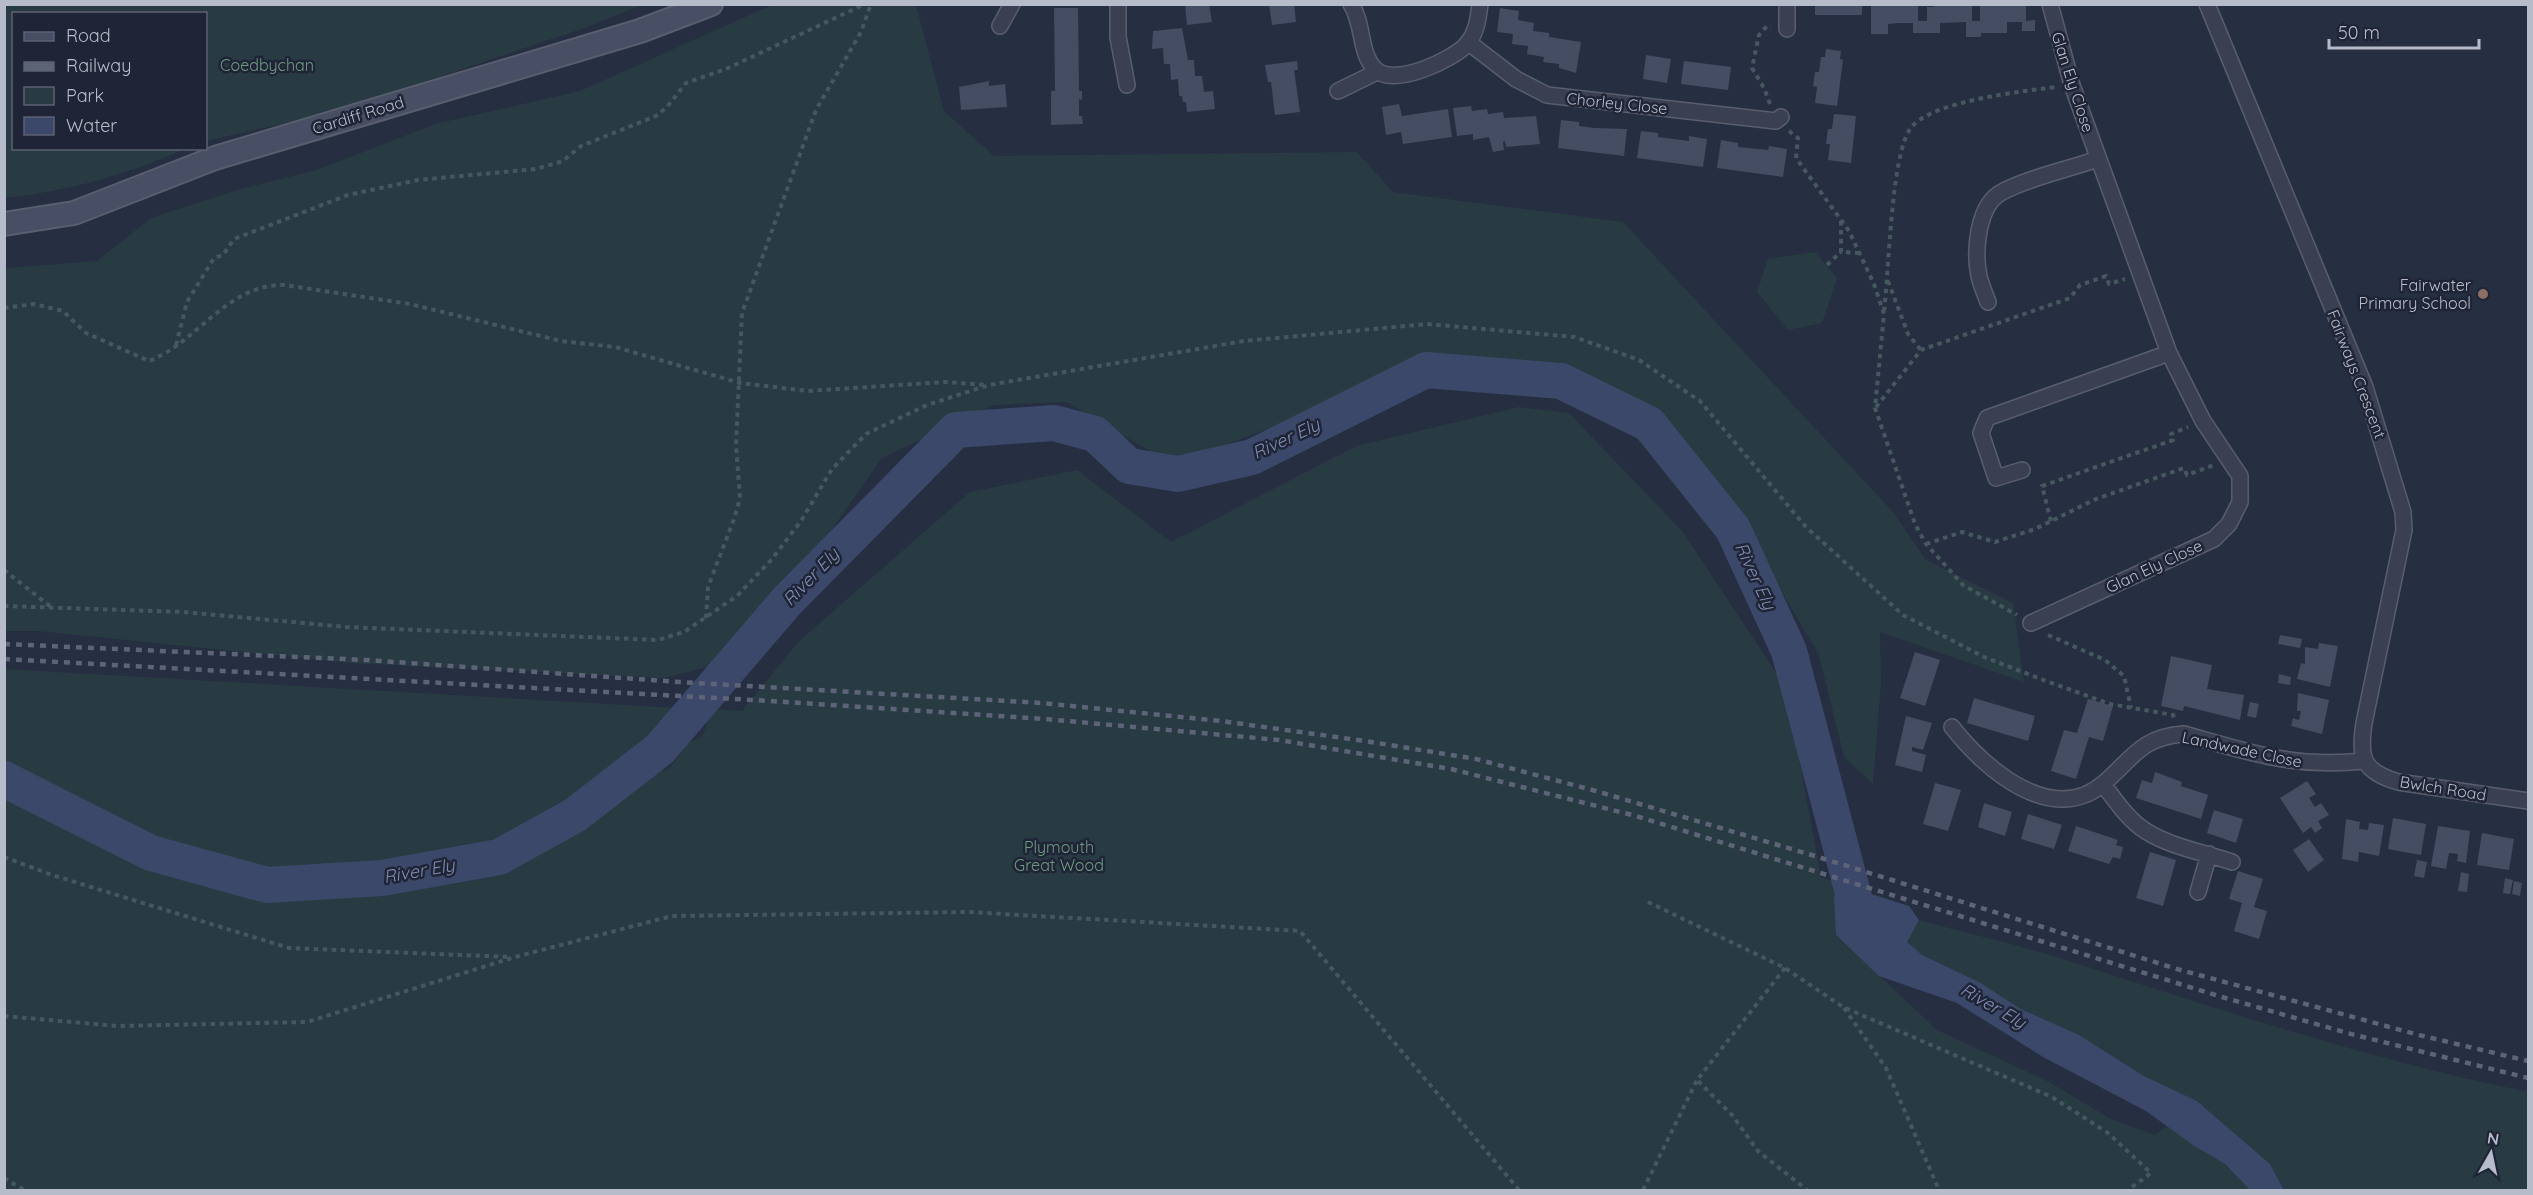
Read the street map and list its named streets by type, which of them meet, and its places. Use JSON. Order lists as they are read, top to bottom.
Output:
{
  "streets": {
    "street": [
      "Glan Ely Close",
      "Chorley Close",
      "Cardiff Road",
      "Fairways Crescent",
      "Landwade Close",
      "Bwlch Road"
    ]
  },
  "crossings": [
    ["Fairways Crescent", "Landwade Close"],
    ["Fairways Crescent", "Bwlch Road"],
    ["Landwade Close", "Bwlch Road"]
  ],
  "water": ["River Ely"],
  "parks": ["Coedbychan", "Plymouth Great Wood"],
  "places": ["Fairwater Primary School"],
  "legend": [
    "Road",
    "Railway",
    "Park",
    "Water"
  ],
  "scale_bar": "50 m",
  "north": "top"
}
